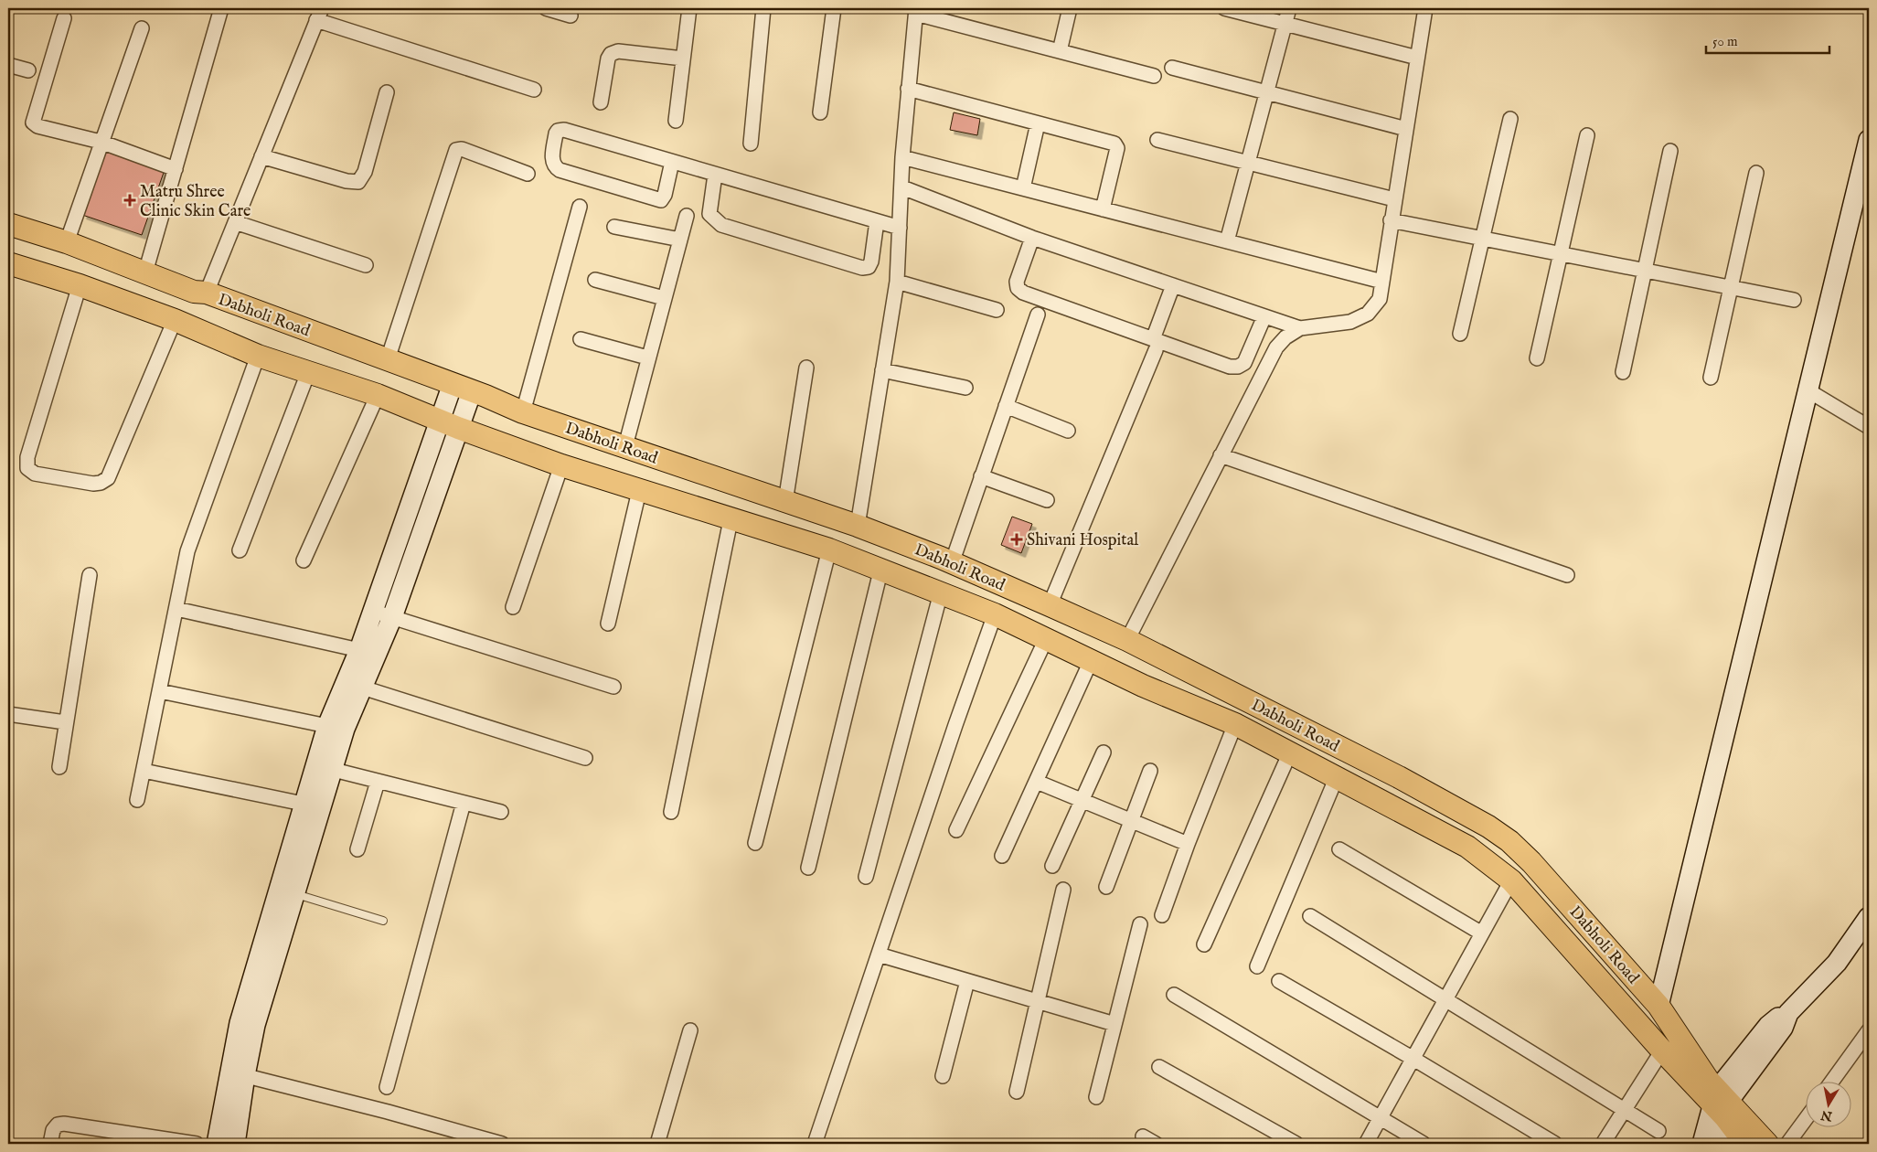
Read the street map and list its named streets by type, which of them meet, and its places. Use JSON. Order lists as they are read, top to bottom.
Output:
{
  "streets": {
    "main road": ["Dabholi Road"]
  },
  "places": {
    "health": ["Matru Shree Clinic Skin Care", "Shivani Hospital"]
  },
  "scale_bar": "50 m",
  "north": "bottom"
}
